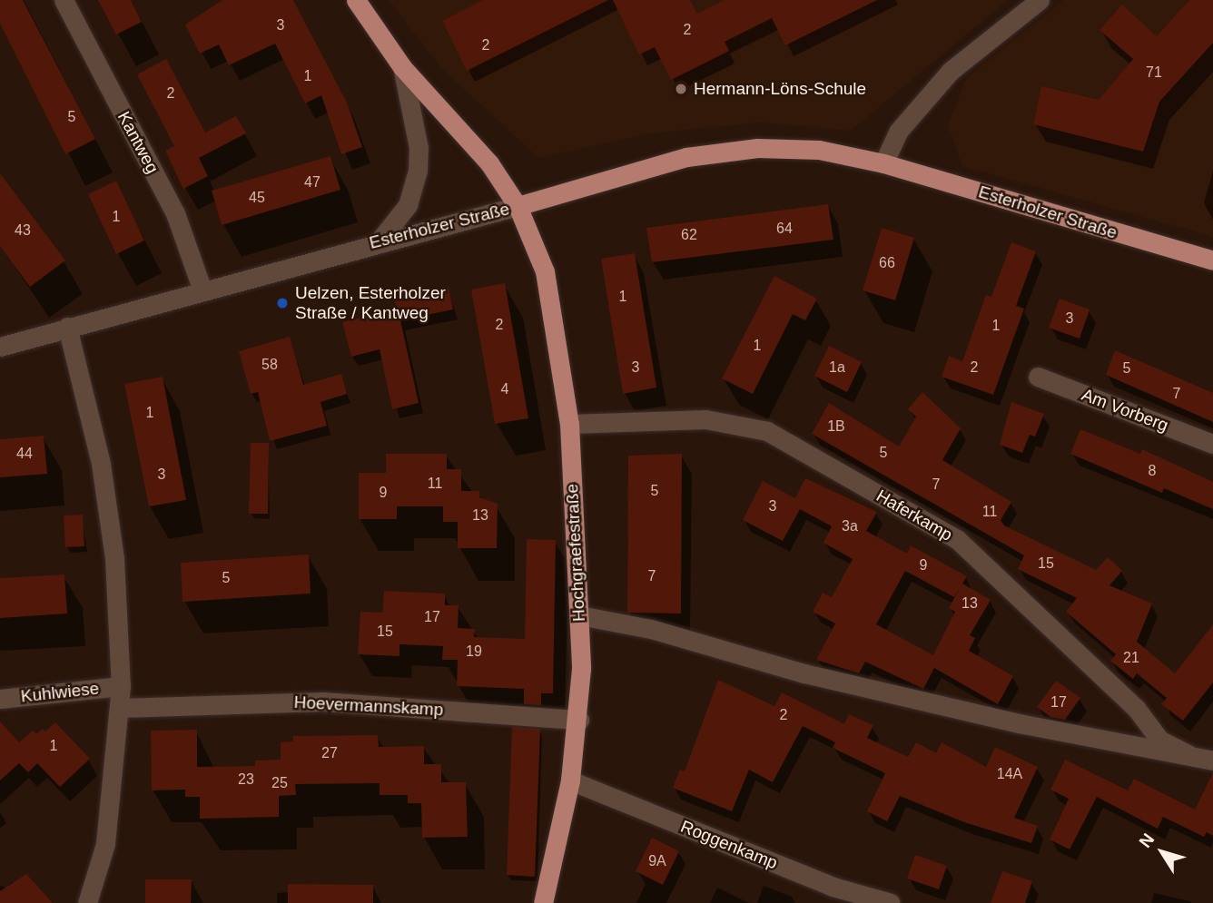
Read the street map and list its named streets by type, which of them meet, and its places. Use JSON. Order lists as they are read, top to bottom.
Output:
{
  "streets": {
    "main road": ["Esterholzer Straße", "Hochgraefestraße"],
    "street": [
      "Kantweg",
      "Am Vorberg",
      "Haferkamp",
      "Kuhlwiese",
      "Hoevermannskamp",
      "Roggenkamp"
    ]
  },
  "crossings": [
    ["Kantweg", "Esterholzer Straße"],
    ["Esterholzer Straße", "Hochgraefestraße"],
    ["Haferkamp", "Hochgraefestraße"],
    ["Hochgraefestraße", "Hoevermannskamp"],
    ["Hochgraefestraße", "Roggenkamp"]
  ],
  "places": ["Hermann-Löns-Schule", "Uelzen, Esterholzer Straße / Kantweg"],
  "house_numbers": [
    "3",
    "2",
    "2",
    "71",
    "1",
    "2",
    "5",
    "47",
    "45",
    "1",
    "64",
    "43",
    "62",
    "66",
    "1",
    "3",
    "2",
    "1",
    "1",
    "58",
    "3",
    "1a",
    "2",
    "5",
    "4",
    "7",
    "1",
    "1B",
    "5",
    "44",
    "8",
    "3",
    "11",
    "7",
    "5",
    "9",
    "3",
    "11",
    "13",
    "3a",
    "15",
    "9",
    "7",
    "5",
    "13",
    "17",
    "15",
    "19",
    "21",
    "17",
    "2",
    "1",
    "27",
    "14A",
    "23",
    "25",
    "9A"
  ],
  "north": "top left"
}
